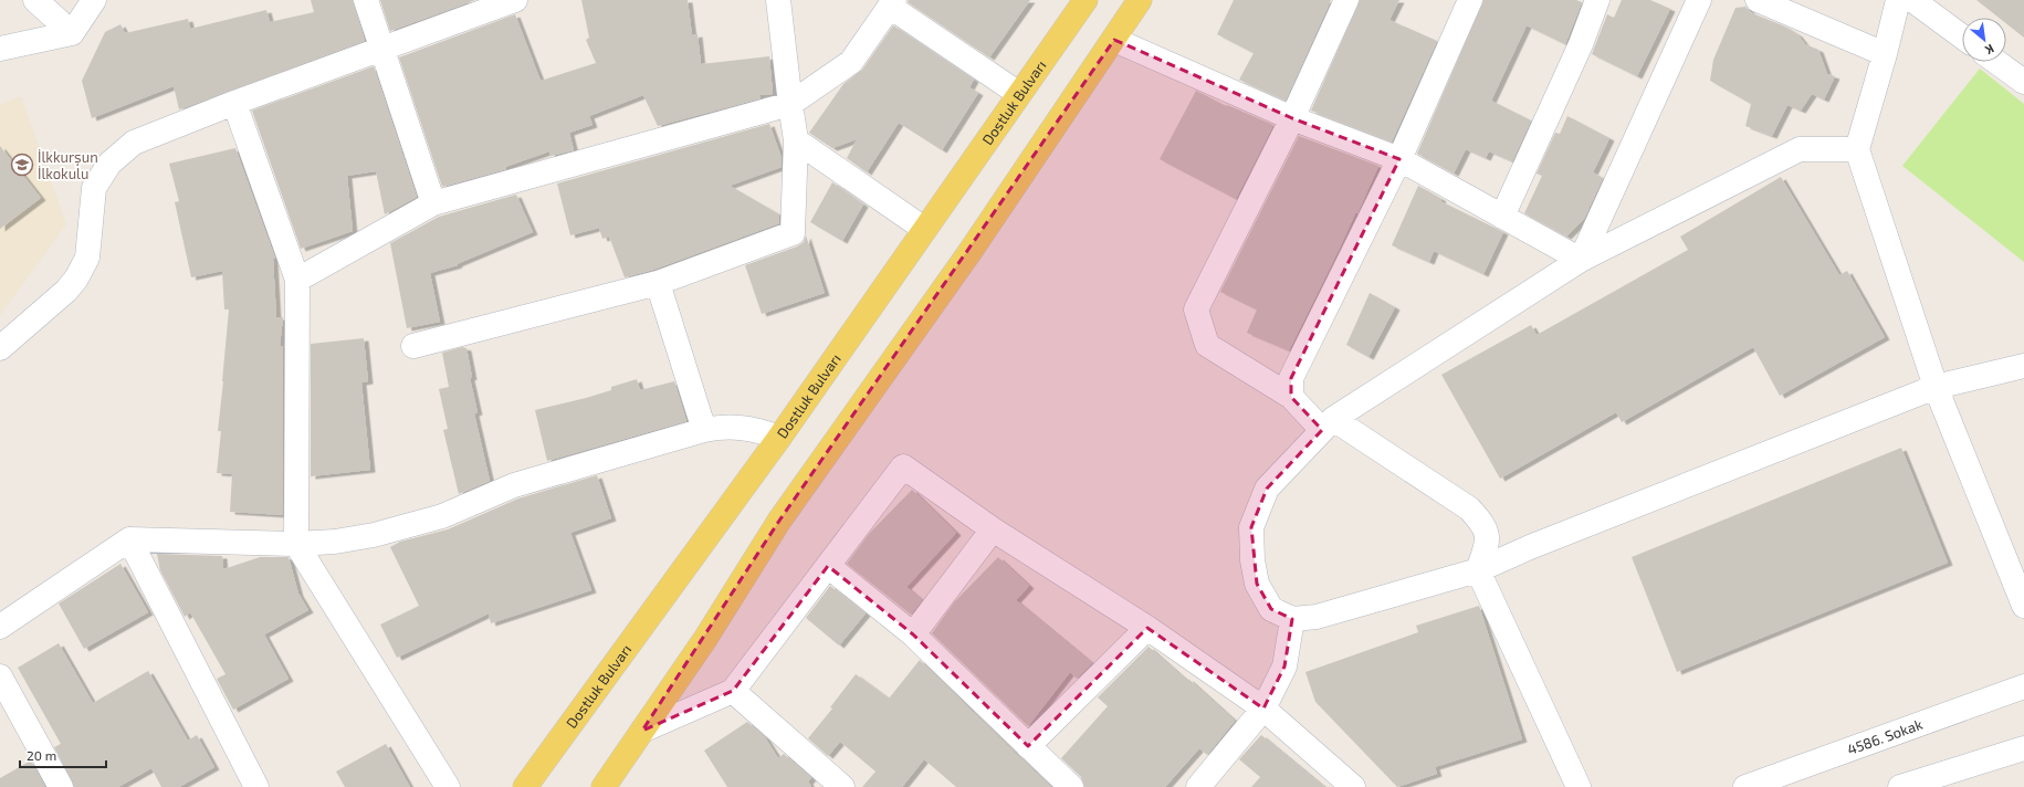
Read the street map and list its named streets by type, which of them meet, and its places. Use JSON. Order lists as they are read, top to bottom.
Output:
{
  "streets": {
    "main road": ["Dostluk Bulvarı"],
    "street": ["4586. Sokak"]
  },
  "places": {
    "school or university": ["İlkkurşun İlkokulu"]
  },
  "scale_bar": "20 m",
  "north": "bottom right"
}
